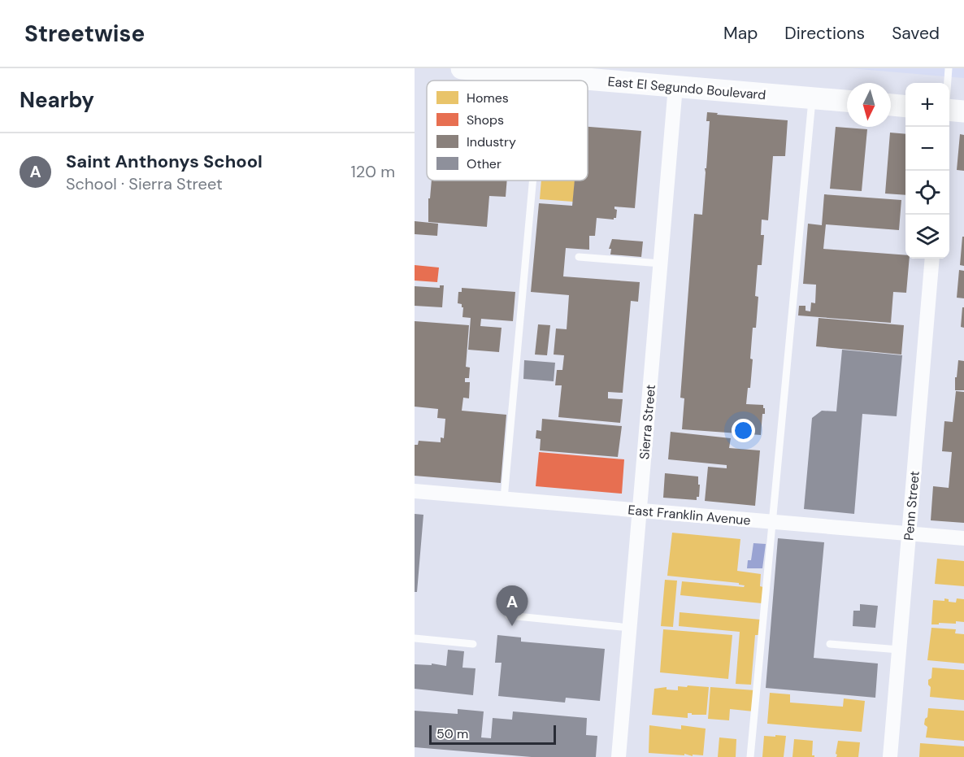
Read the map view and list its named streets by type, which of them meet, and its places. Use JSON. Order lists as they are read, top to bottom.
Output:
{
  "streets": {
    "main road": ["East El Segundo Boulevard"],
    "street": ["Sierra Street", "Penn Street", "East Franklin Avenue"]
  },
  "crossings": [
    ["East El Segundo Boulevard", "Sierra Street"],
    ["Sierra Street", "East Franklin Avenue"],
    ["Penn Street", "East Franklin Avenue"]
  ],
  "legend": [
    "Homes",
    "Shops",
    "Industry",
    "Other"
  ],
  "scale_bar": "50 m",
  "north": "bottom",
  "page": {
    "header": "Streetwise",
    "nav": ["Map", "Directions", "Saved"],
    "heading": "Nearby",
    "map_buttons": ["+", "−"],
    "list": [
      {
        "mark": "A",
        "name": "Saint Anthonys School",
        "note": "School · Sierra Street",
        "value": "120 m"
      }
    ],
    "pins": "A",
    "scale": "50 m"
  }
}
